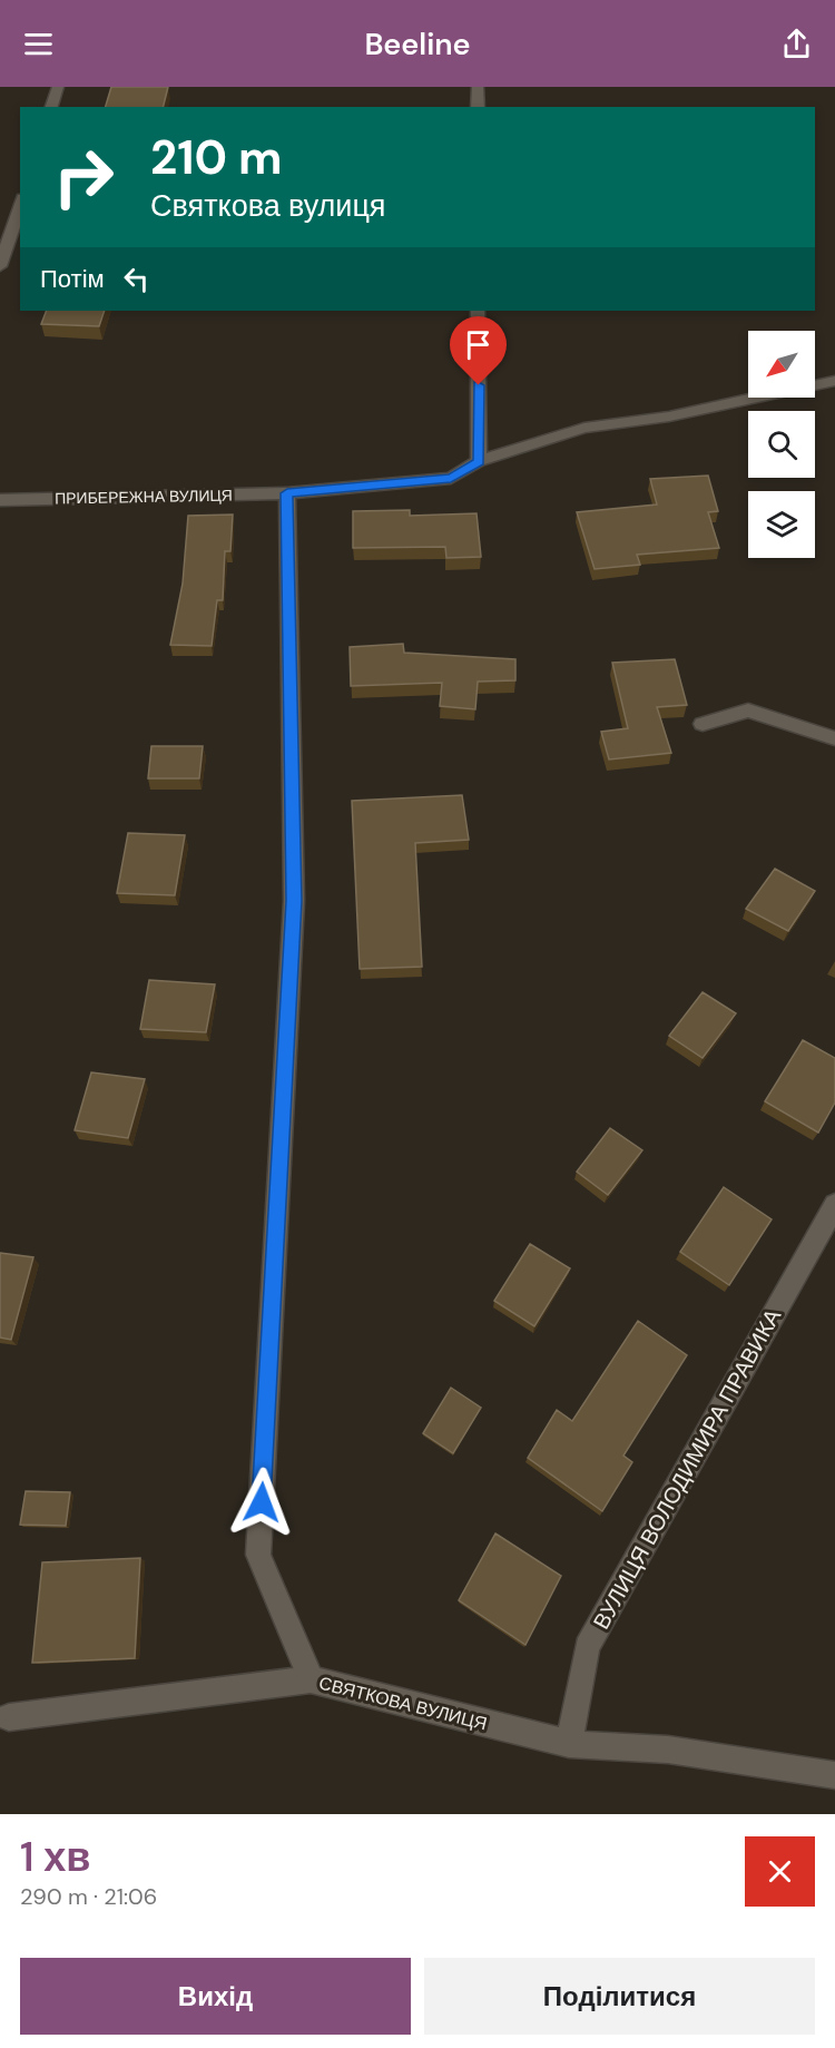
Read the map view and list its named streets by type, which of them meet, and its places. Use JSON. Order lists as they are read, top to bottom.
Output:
{
  "streets": {
    "street": ["ПРИБЕРЕЖНА ВУЛИЦЯ", "ВУЛИЦЯ ВОЛОДИМИРА ПРАВИКА", "СВЯТКОВА ВУЛИЦЯ"]
  },
  "crossings": [
    ["ПРИБЕРЕЖНА ВУЛИЦЯ", "СВЯТКОВА ВУЛИЦЯ"],
    ["ВУЛИЦЯ ВОЛОДИМИРА ПРАВИКА", "СВЯТКОВА ВУЛИЦЯ"]
  ],
  "north": "bottom left",
  "page": {
    "header": "Beeline",
    "turn": ["210 m", "Святкова вулиця"],
    "then": "Потім",
    "heading": ["1 хв", "290 m · 21:06"],
    "buttons": ["Вихід", "Поділитися"]
  }
}
